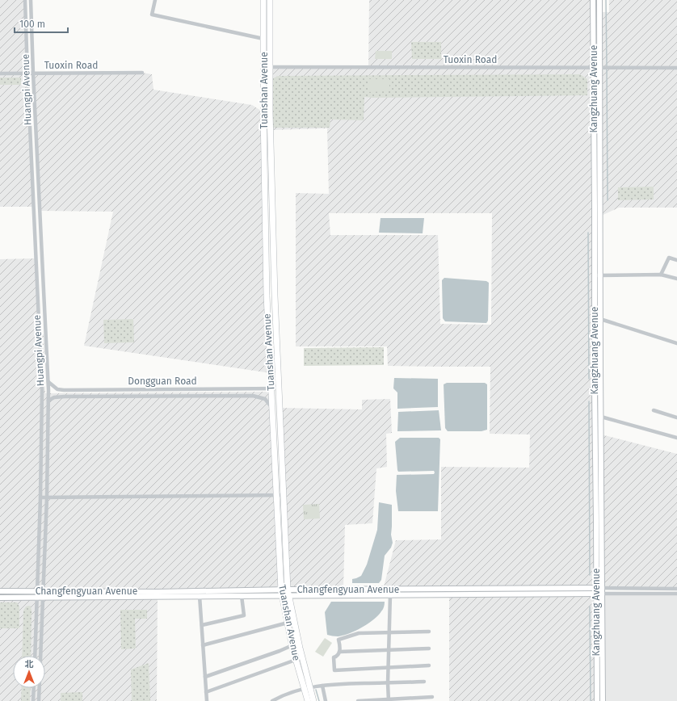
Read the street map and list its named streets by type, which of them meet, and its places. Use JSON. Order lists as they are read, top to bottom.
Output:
{
  "streets": {
    "highway": ["Tuanshan Avenue"],
    "main road": ["Kangzhuang Avenue", "Changfengyuan Avenue"],
    "street": ["Tuoxin Road", "Huangpi Avenue", "Dongguan Road"]
  },
  "crossings": [
    ["Tuoxin Road", "Kangzhuang Avenue"],
    ["Tuoxin Road", "Huangpi Avenue"],
    ["Tuoxin Road", "Tuanshan Avenue"],
    ["Kangzhuang Avenue", "Changfengyuan Avenue"],
    ["Huangpi Avenue", "Dongguan Road"],
    ["Huangpi Avenue", "Changfengyuan Avenue"],
    ["Tuanshan Avenue", "Dongguan Road"],
    ["Tuanshan Avenue", "Changfengyuan Avenue"]
  ],
  "scale_bar": "100 m",
  "north": "top"
}
